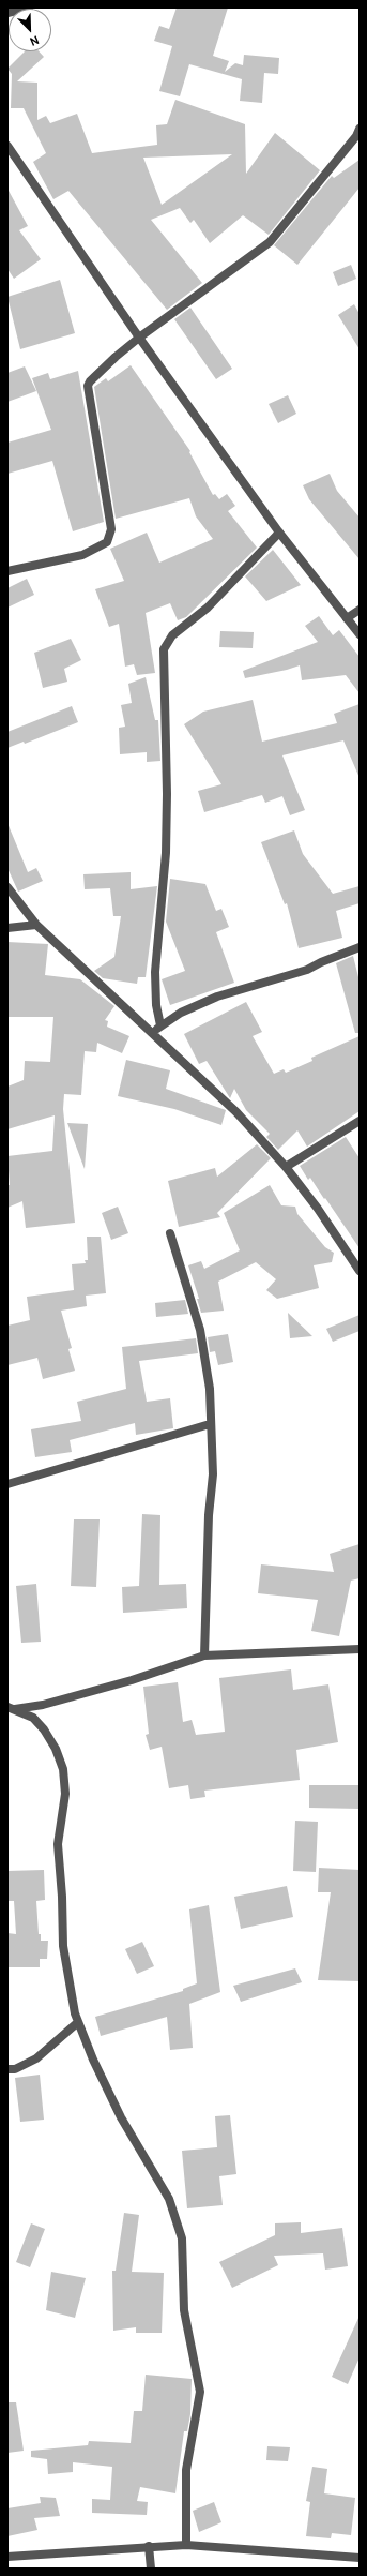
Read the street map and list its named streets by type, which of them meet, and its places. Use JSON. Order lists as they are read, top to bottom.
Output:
{
  "north": "bottom right"
}
